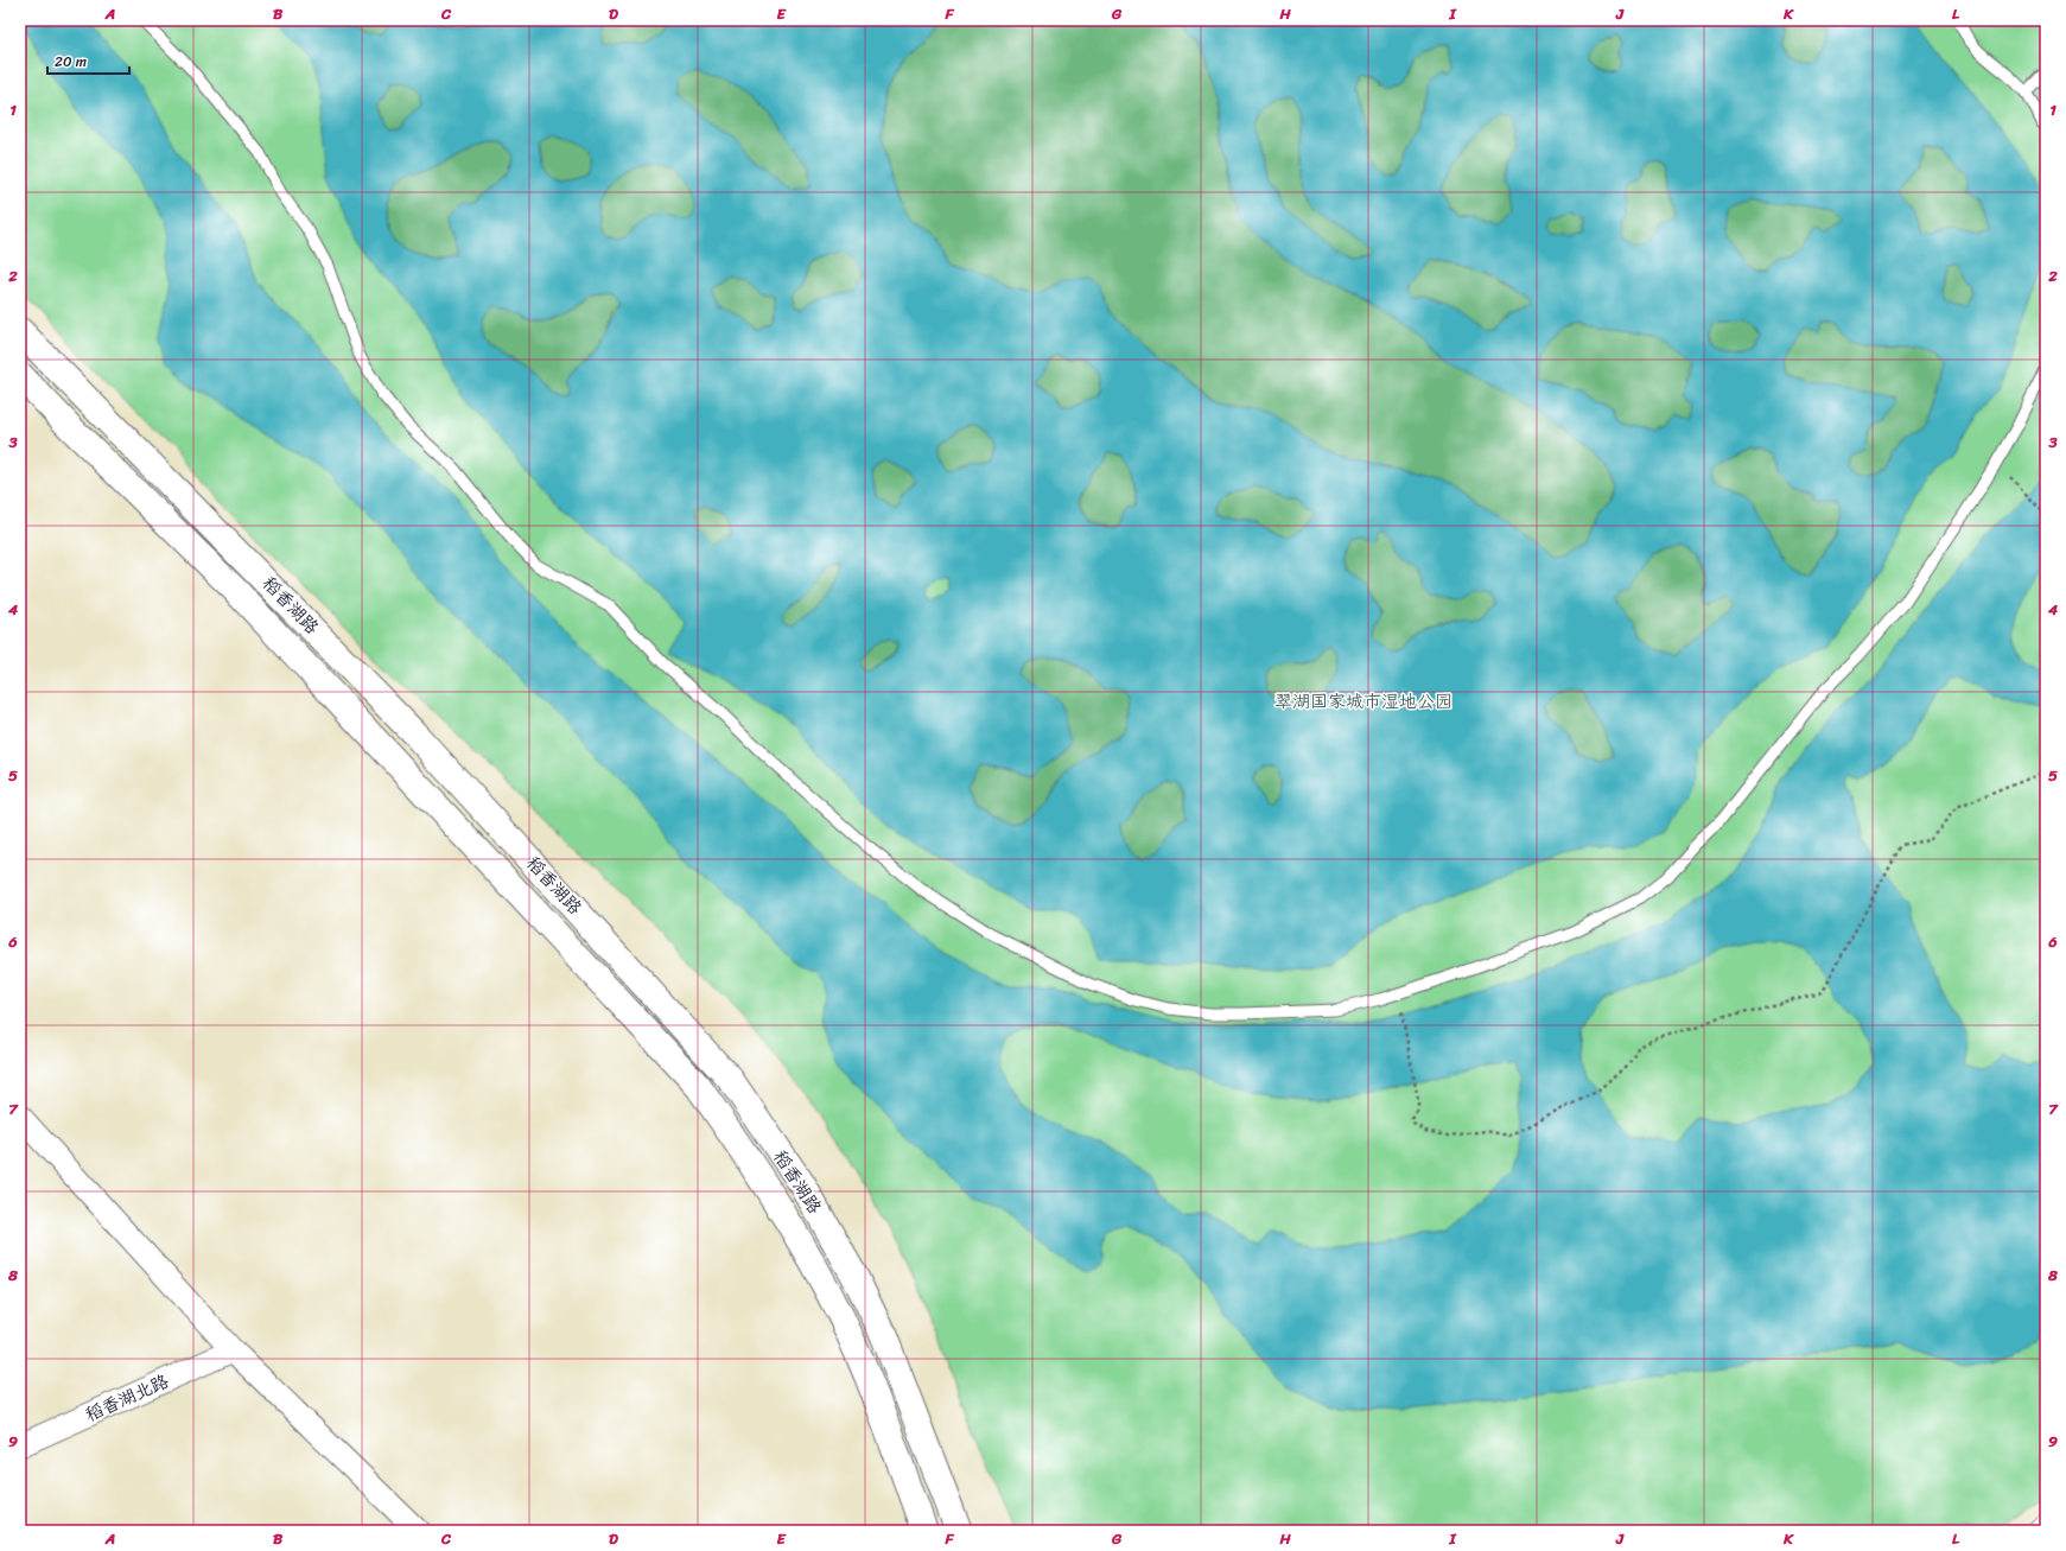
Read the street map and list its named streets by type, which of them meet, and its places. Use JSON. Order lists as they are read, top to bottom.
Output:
{
  "streets": {
    "street": ["稻香湖路", "稻香湖北路"]
  },
  "parks": ["翠湖国家城市湿地公园"],
  "scale_bar": "20 m",
  "grid": {
    "columns": [
      "A",
      "B",
      "C",
      "D",
      "E",
      "F",
      "G",
      "H",
      "I",
      "J",
      "K",
      "L"
    ],
    "rows": [
      "1",
      "2",
      "3",
      "4",
      "5",
      "6",
      "7",
      "8",
      "9"
    ]
  }
}
